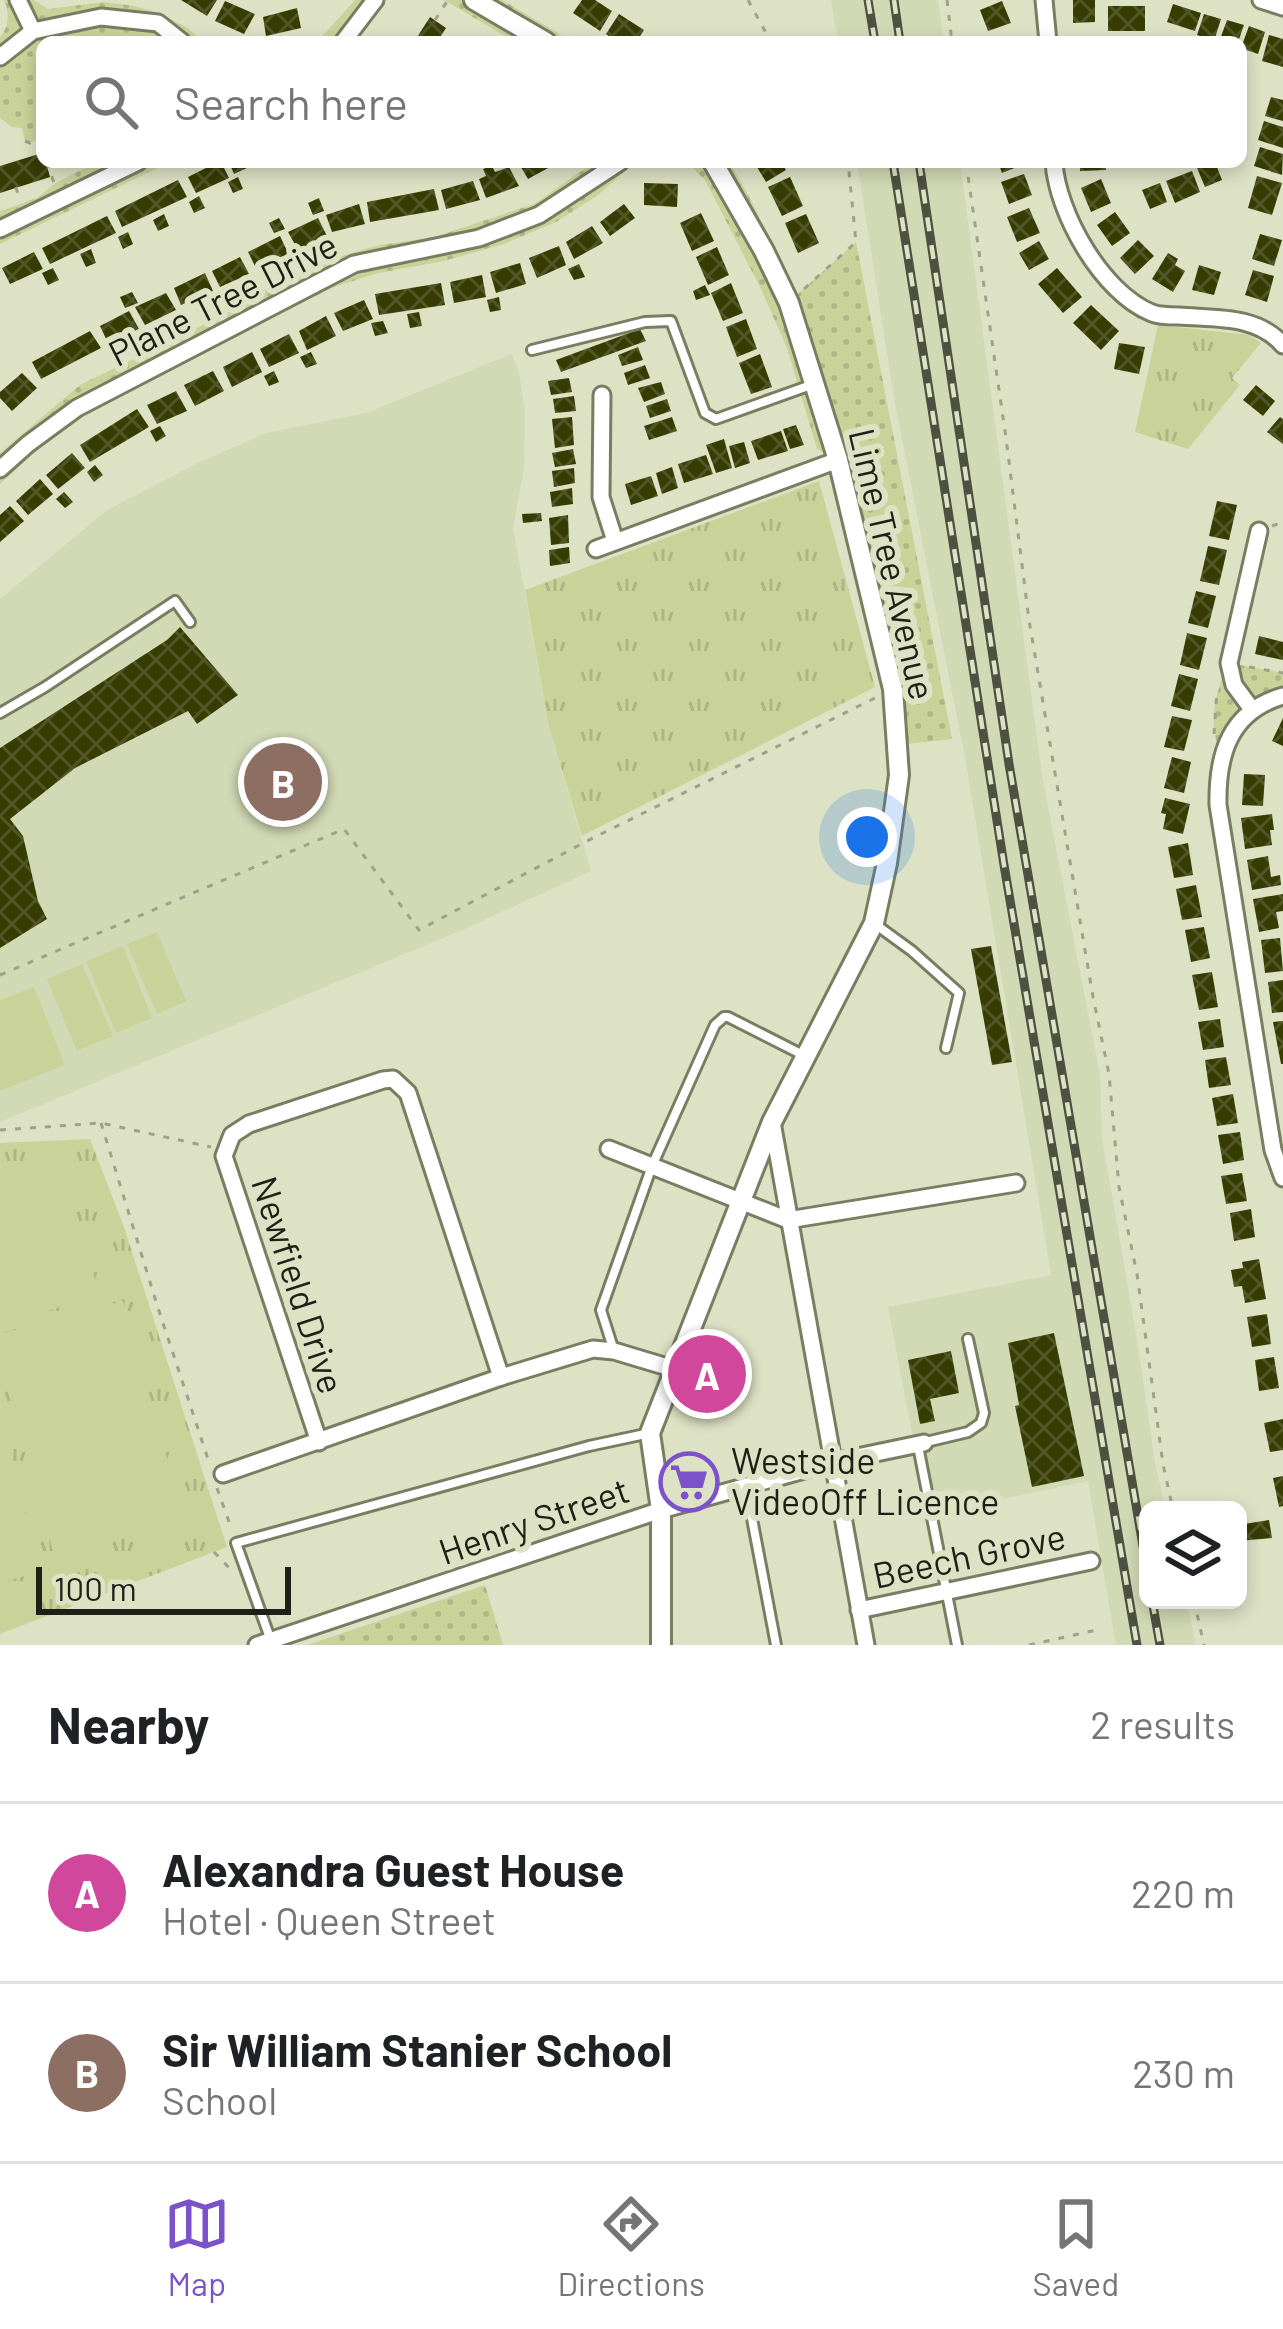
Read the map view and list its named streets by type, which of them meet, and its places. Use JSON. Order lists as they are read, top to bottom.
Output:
{
  "streets": {
    "street": [
      "Plane Tree Drive",
      "Lime Tree Avenue",
      "Newfield Drive",
      "Henry Street",
      "Beech Grove"
    ]
  },
  "places": {
    "supermarket": ["Westside VideoOff Licence"]
  },
  "scale_bar": "100 m",
  "page": {
    "search": "Search here",
    "pins": ["B", "A"],
    "scale": "100 m",
    "heading": ["Nearby", "2 results"],
    "list": [
      {
        "mark": "A",
        "name": "Alexandra Guest House",
        "note": "Hotel · Queen Street",
        "value": "220 m"
      },
      {
        "mark": "B",
        "name": "Sir William Stanier School",
        "note": "School",
        "value": "230 m"
      }
    ],
    "nav": ["Map", "Directions", "Saved"]
  }
}
